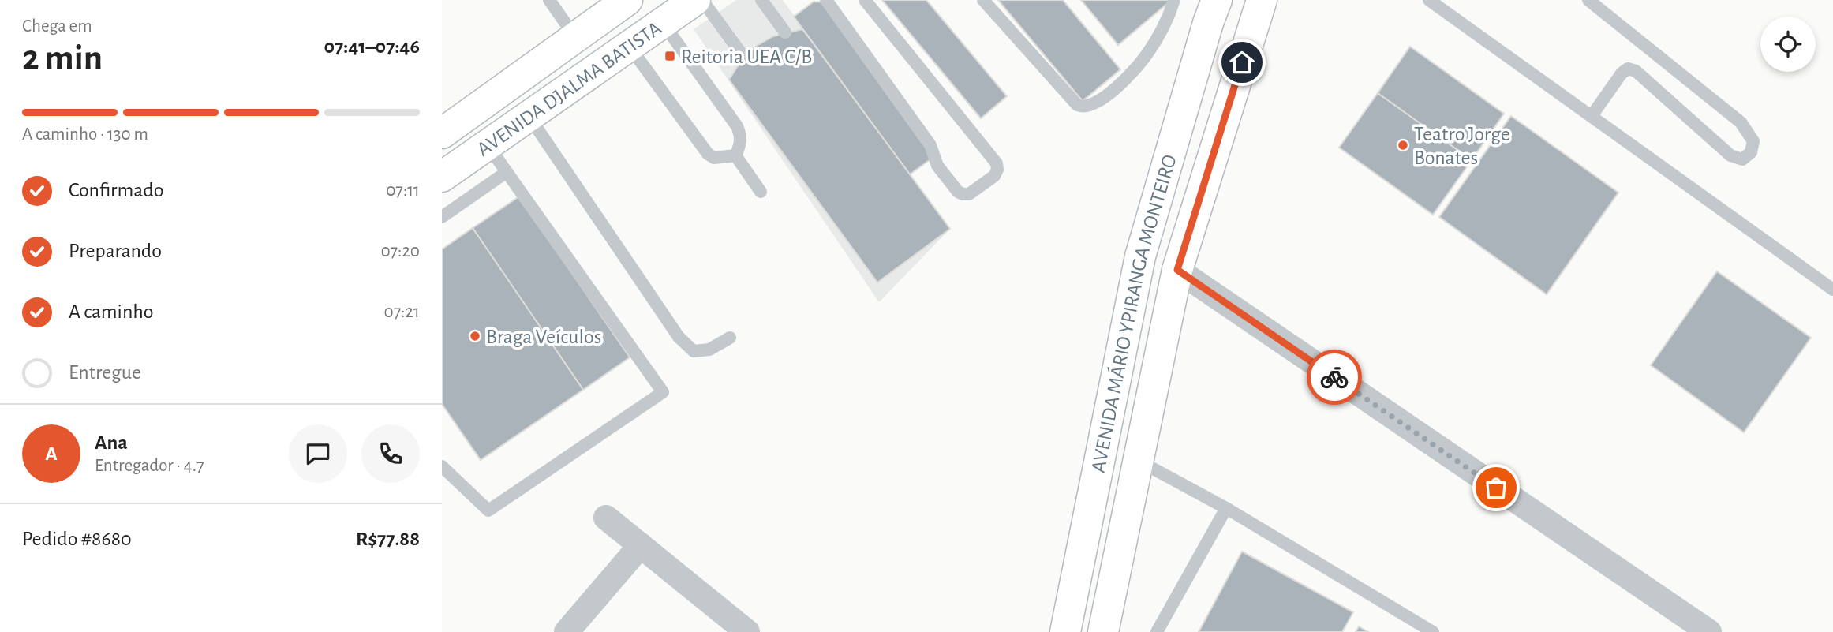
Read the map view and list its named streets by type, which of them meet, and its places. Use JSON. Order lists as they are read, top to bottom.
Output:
{
  "streets": {
    "main road": ["AVENIDA DJALMA BATISTA", "AVENIDA MÁRIO YPIRANGA MONTEIRO"]
  },
  "places": {
    "transit": ["Reitoria UEA C/B"],
    "other": ["Teatro Jorge Bonates", "Braga Veículos"]
  },
  "page": {
    "heading": ["2 min", "Chega em", "07:41–07:46"],
    "panel": [
      "Ana",
      "Entregador · 4.7",
      "Pedido #8680",
      "R$77.88"
    ],
    "bar": "A caminho · 130 m",
    "list": [
      ["Confirmado", "07:11"],
      ["Preparando", "07:20"],
      ["A caminho", "07:21"],
      "Entregue"
    ],
    "round": "A"
  }
}
